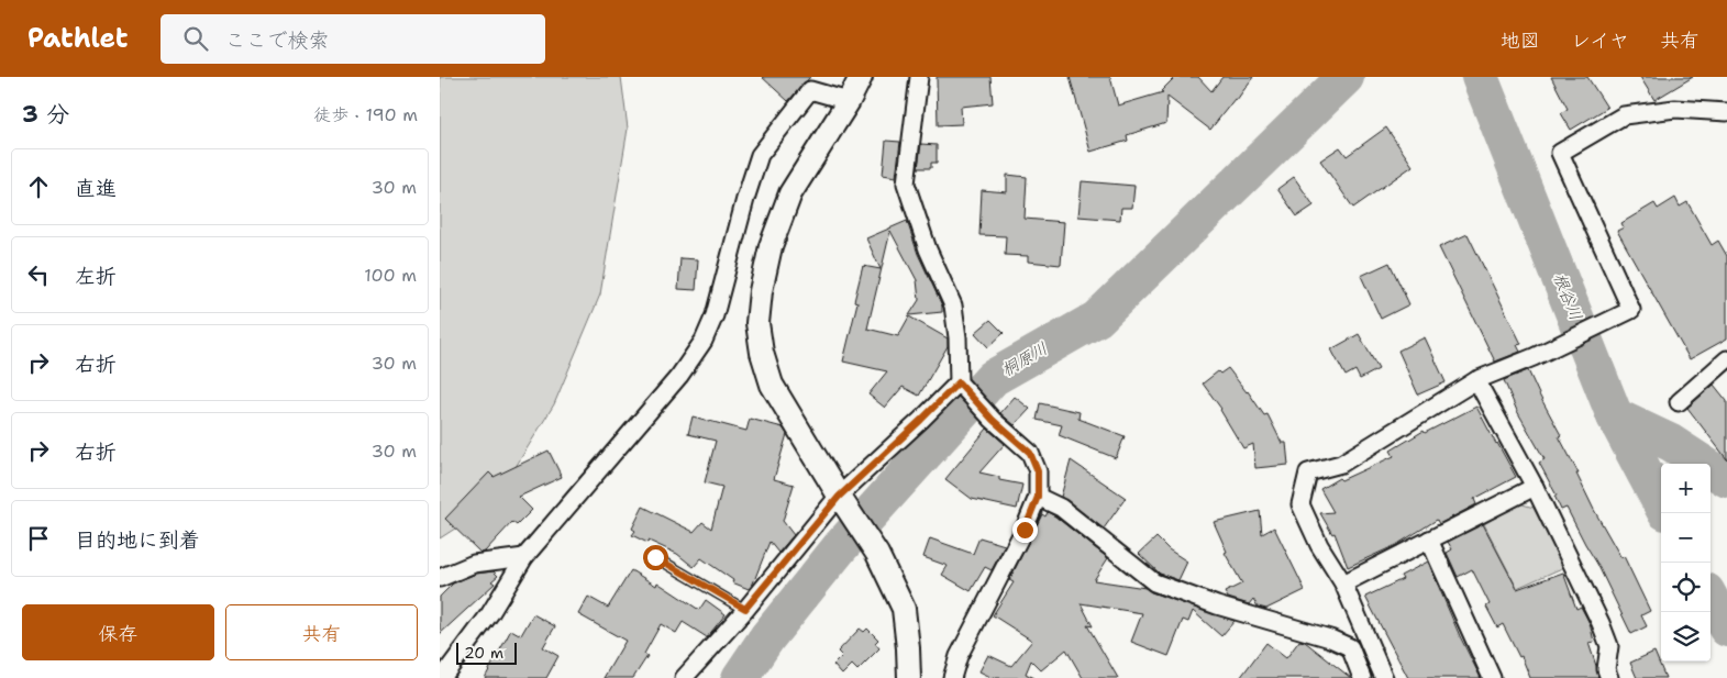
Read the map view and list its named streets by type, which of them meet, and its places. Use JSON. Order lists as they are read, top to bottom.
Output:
{
  "water": ["根谷川", "桐原川"],
  "scale_bar": "20 m",
  "page": {
    "header": "Pathlet",
    "search": "ここで検索",
    "nav": ["地図", "レイヤ", "共有"],
    "heading": ["3 分", "徒歩 · 190 m"],
    "list": [
      ["直進", "30 m"],
      ["左折", "100 m"],
      ["右折", "30 m"],
      ["右折", "30 m"],
      "目的地に到着"
    ],
    "map_buttons": ["+", "−"],
    "buttons": ["保存", "共有"],
    "scale": "20 m"
  }
}
